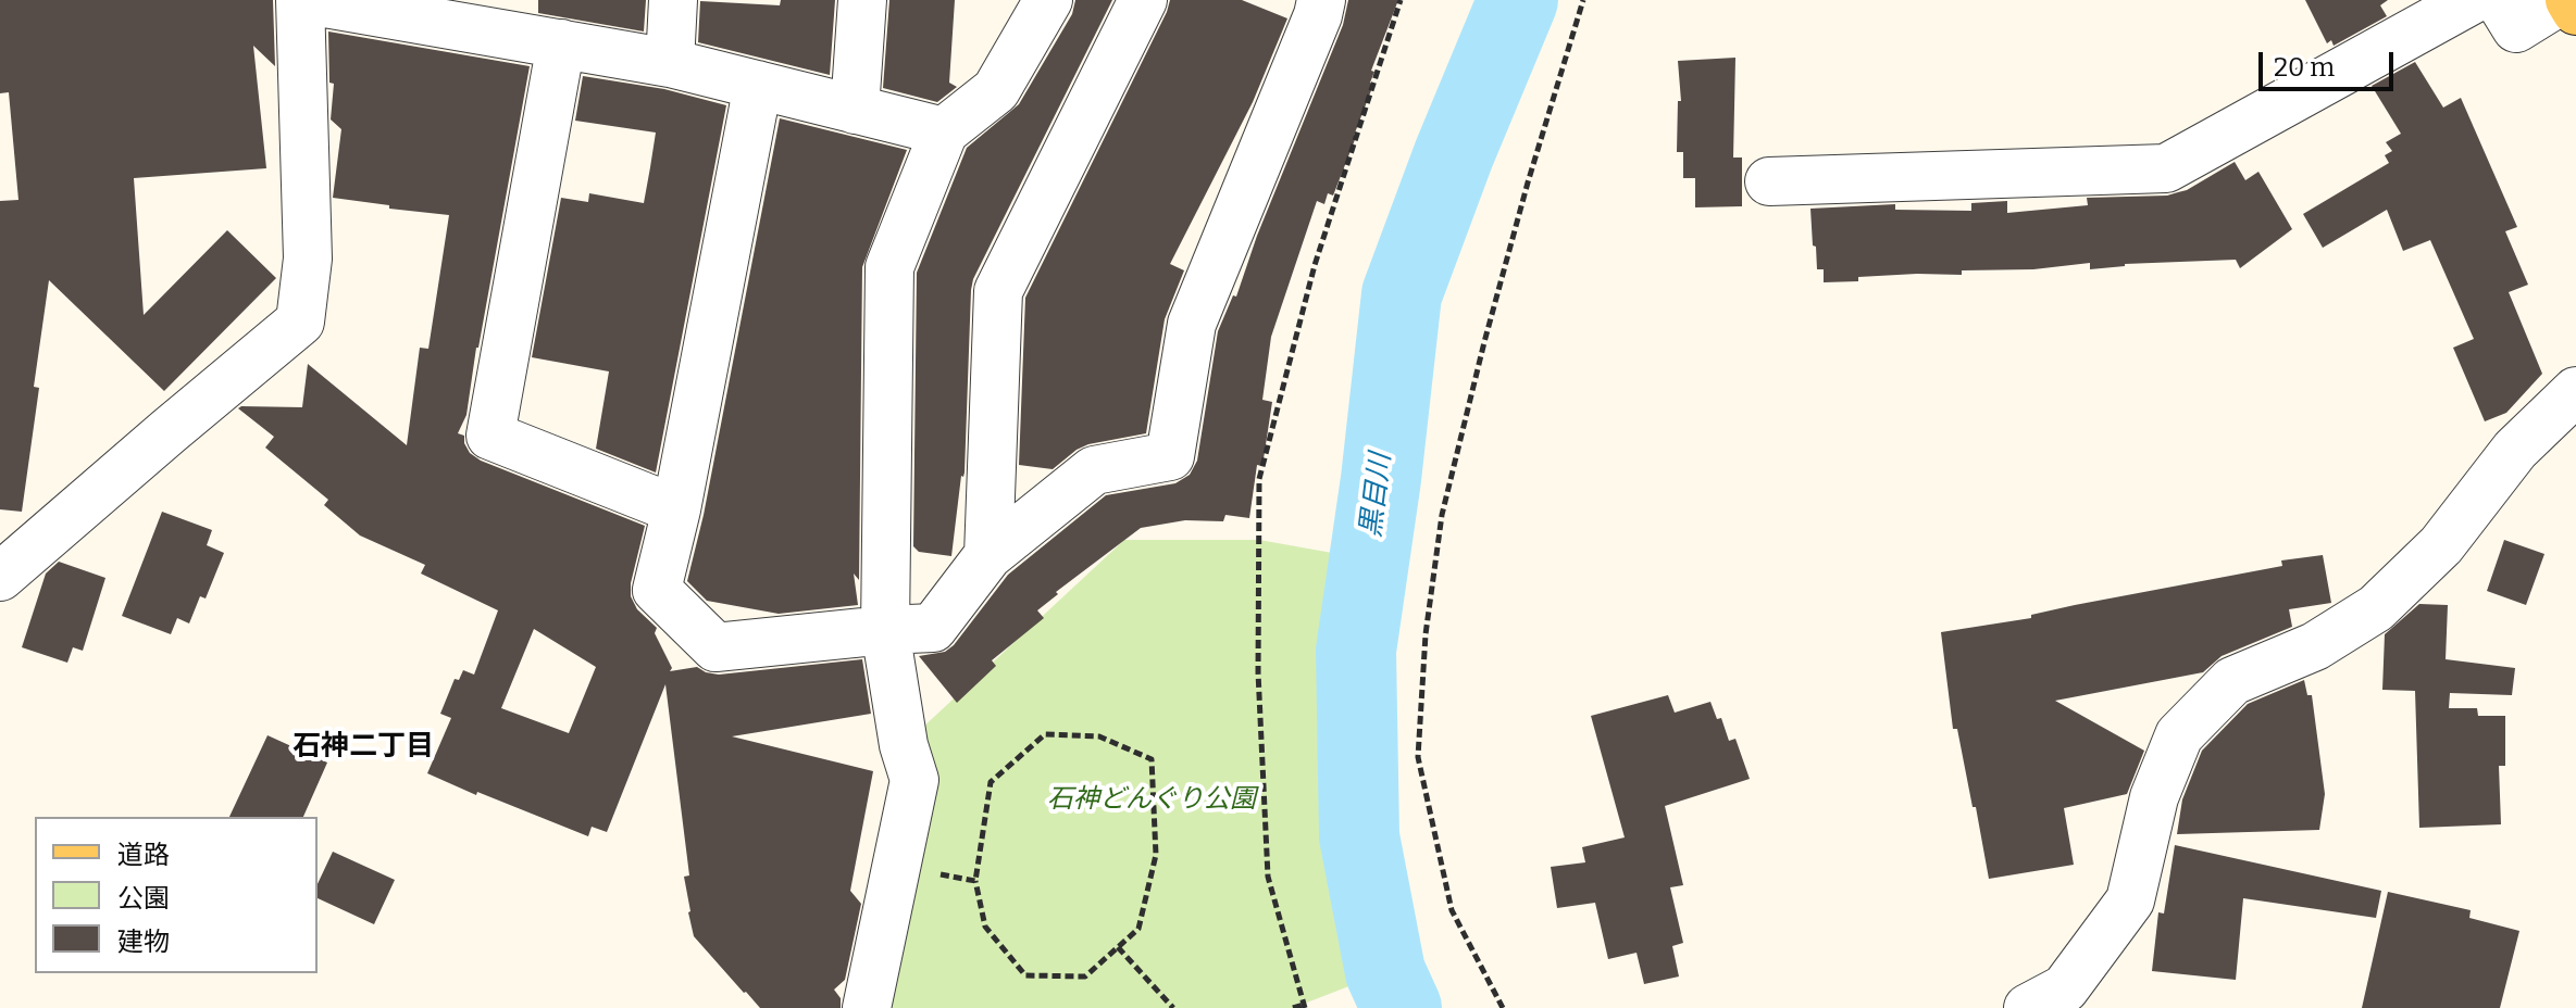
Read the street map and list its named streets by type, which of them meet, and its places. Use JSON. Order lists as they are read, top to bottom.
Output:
{
  "districts": ["石神二丁目"],
  "water": ["黒目川"],
  "parks": ["石神どんぐり公園"],
  "legend": ["道路", "公園", "建物"],
  "scale_bar": "20 m"
}
